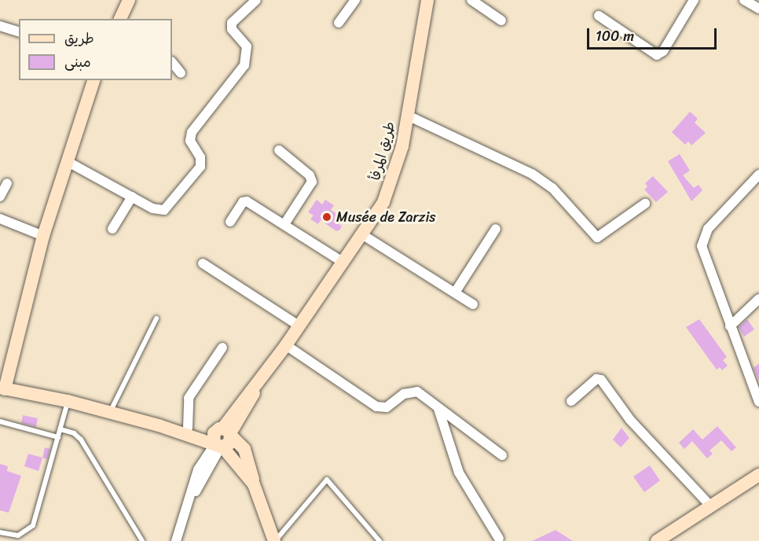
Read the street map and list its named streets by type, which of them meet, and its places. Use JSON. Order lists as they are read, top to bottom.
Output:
{
  "streets": {
    "street": ["طريق المرفأ"]
  },
  "places": ["Musée de Zarzis"],
  "legend": ["طريق", "مبنى"],
  "scale_bar": "100 m"
}
